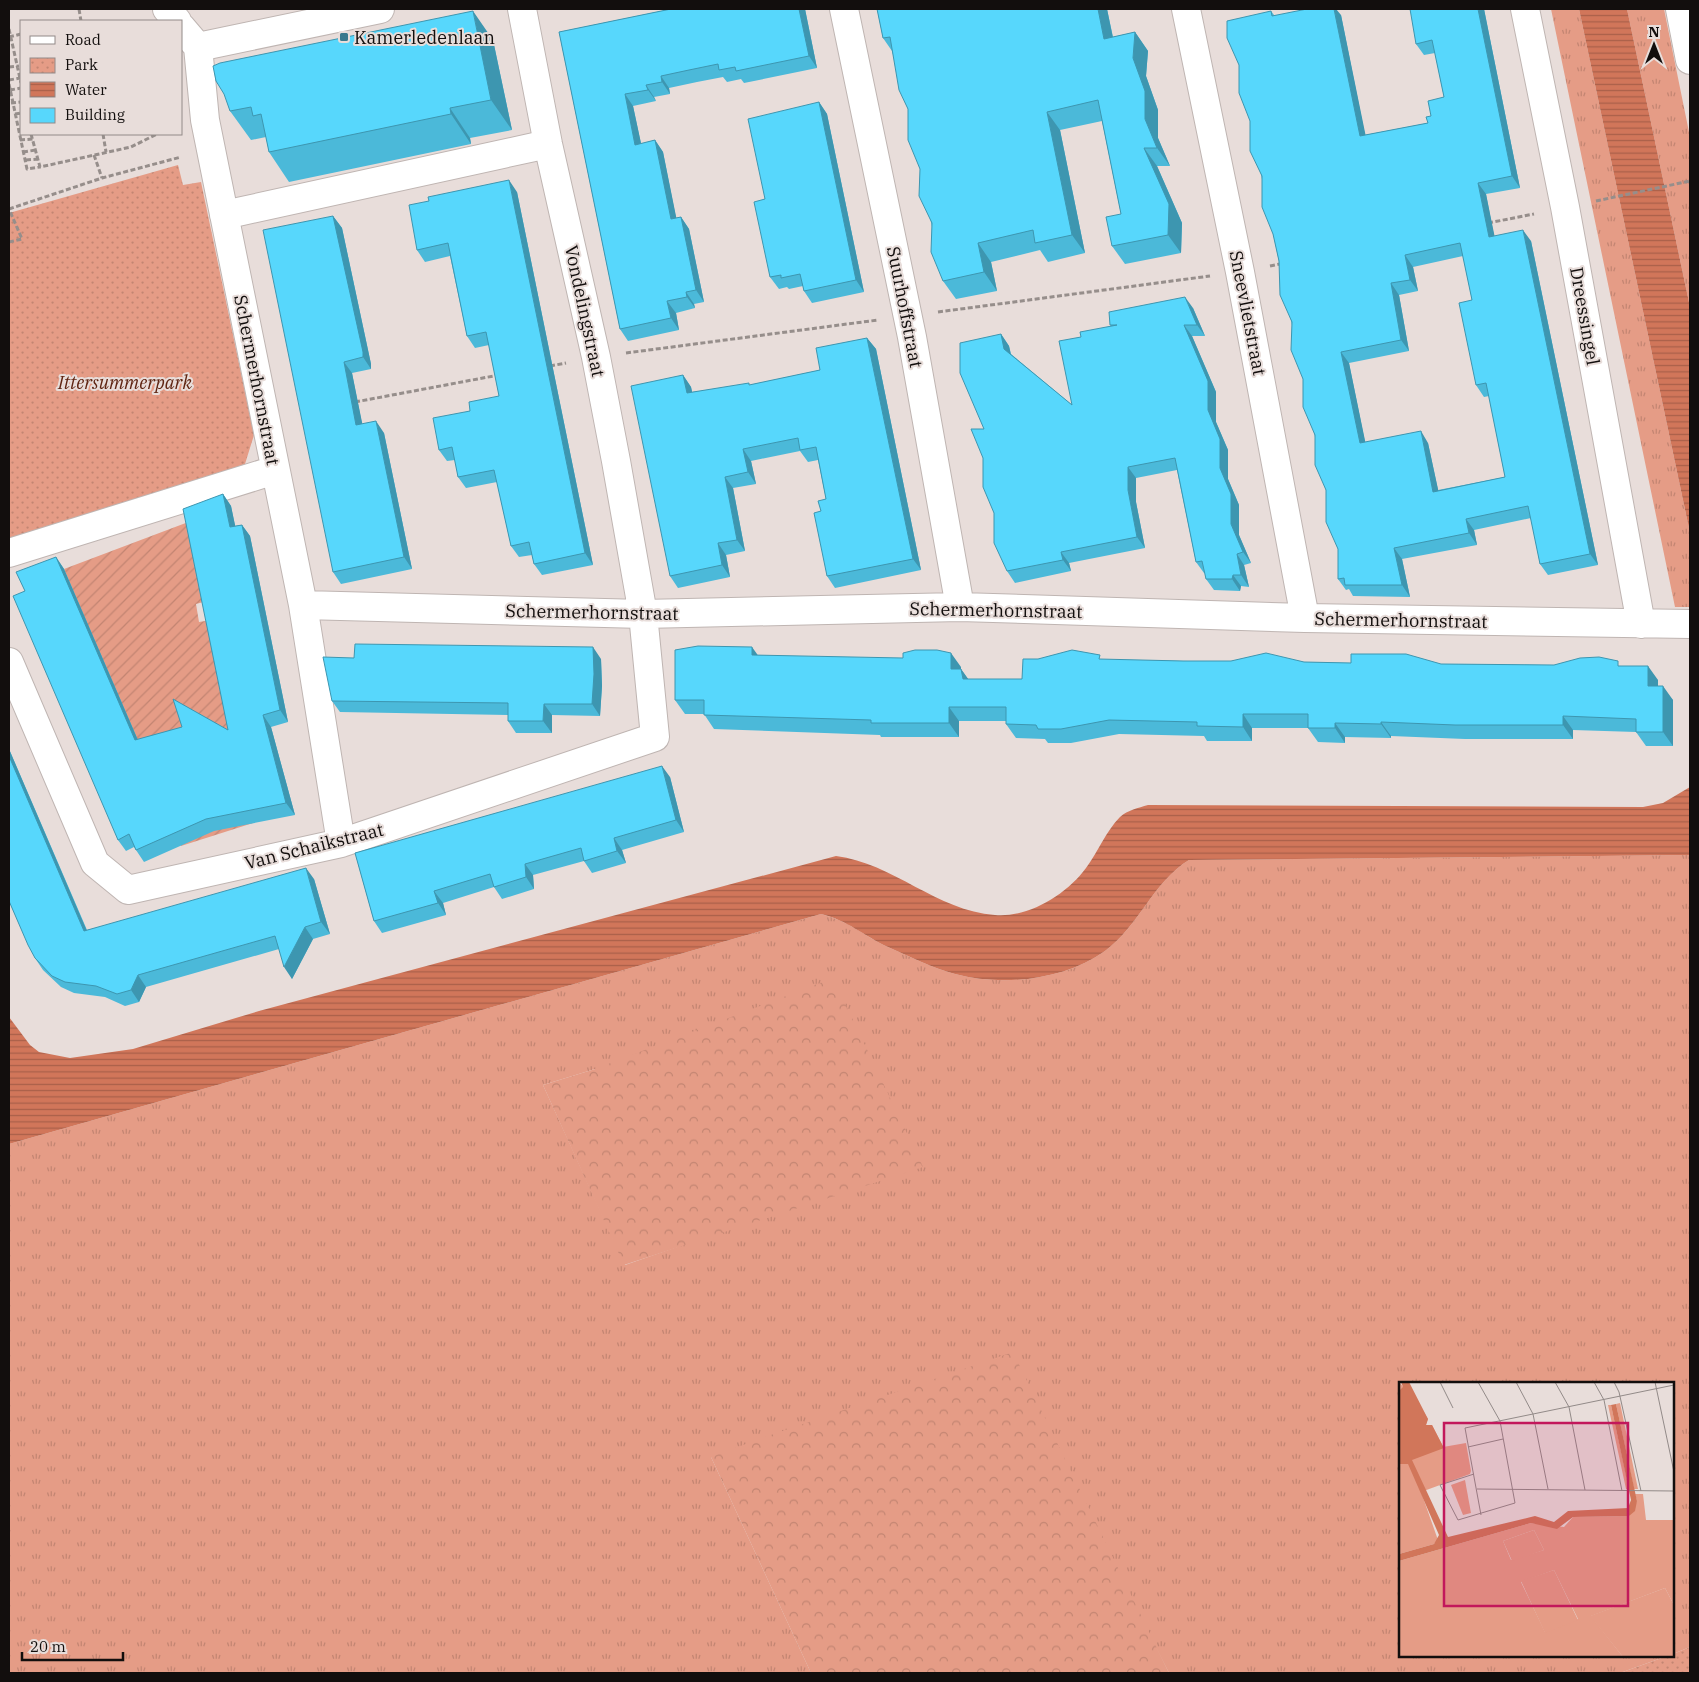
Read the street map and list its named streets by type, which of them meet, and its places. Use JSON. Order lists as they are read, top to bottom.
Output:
{
  "streets": {
    "street": [
      "Suurhoffstraat",
      "Vondelingstraat",
      "Sneevlietstraat",
      "Dreessingel",
      "Schermerhornstraat",
      "Van Schaikstraat"
    ]
  },
  "crossings": [
    ["Suurhoffstraat", "Schermerhornstraat"],
    ["Vondelingstraat", "Schermerhornstraat"],
    ["Vondelingstraat", "Van Schaikstraat"],
    ["Sneevlietstraat", "Schermerhornstraat"],
    ["Dreessingel", "Schermerhornstraat"],
    ["Schermerhornstraat", "Van Schaikstraat"]
  ],
  "parks": ["Ittersummerpark"],
  "places": {
    "transit": ["Kamerledenlaan"]
  },
  "legend": [
    "Road",
    "Park",
    "Water",
    "Building"
  ],
  "scale_bar": "20 m",
  "north": "top"
}
